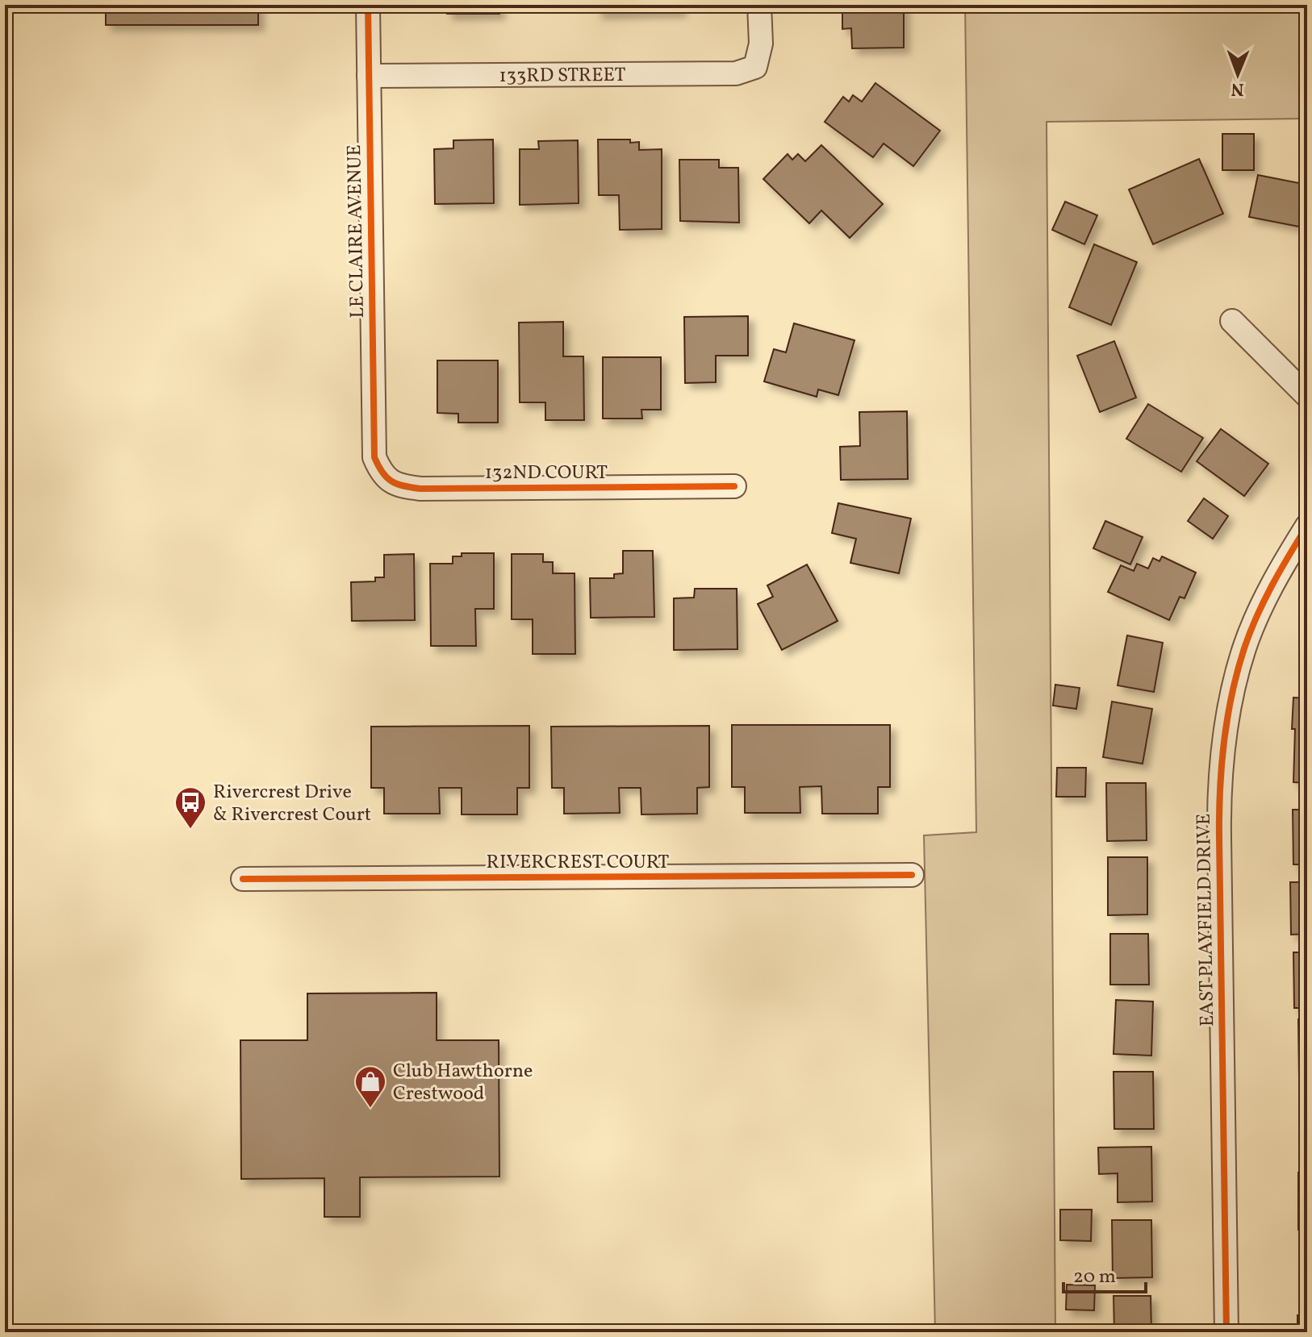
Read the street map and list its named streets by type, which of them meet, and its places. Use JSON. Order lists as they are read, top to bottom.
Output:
{
  "streets": {
    "street": [
      "133RD STREET",
      "LE CLAIRE AVENUE",
      "132ND COURT",
      "RIVERCREST COURT",
      "EAST PLAYFIELD DRIVE"
    ]
  },
  "crossings": [
    ["133RD STREET", "LE CLAIRE AVENUE"],
    ["LE CLAIRE AVENUE", "132ND COURT"]
  ],
  "places": {
    "bus stop": ["Rivercrest Drive & Rivercrest Court"],
    "shop": ["Club Hawthorne Crestwood"]
  },
  "scale_bar": "20 m",
  "north": "bottom"
}
